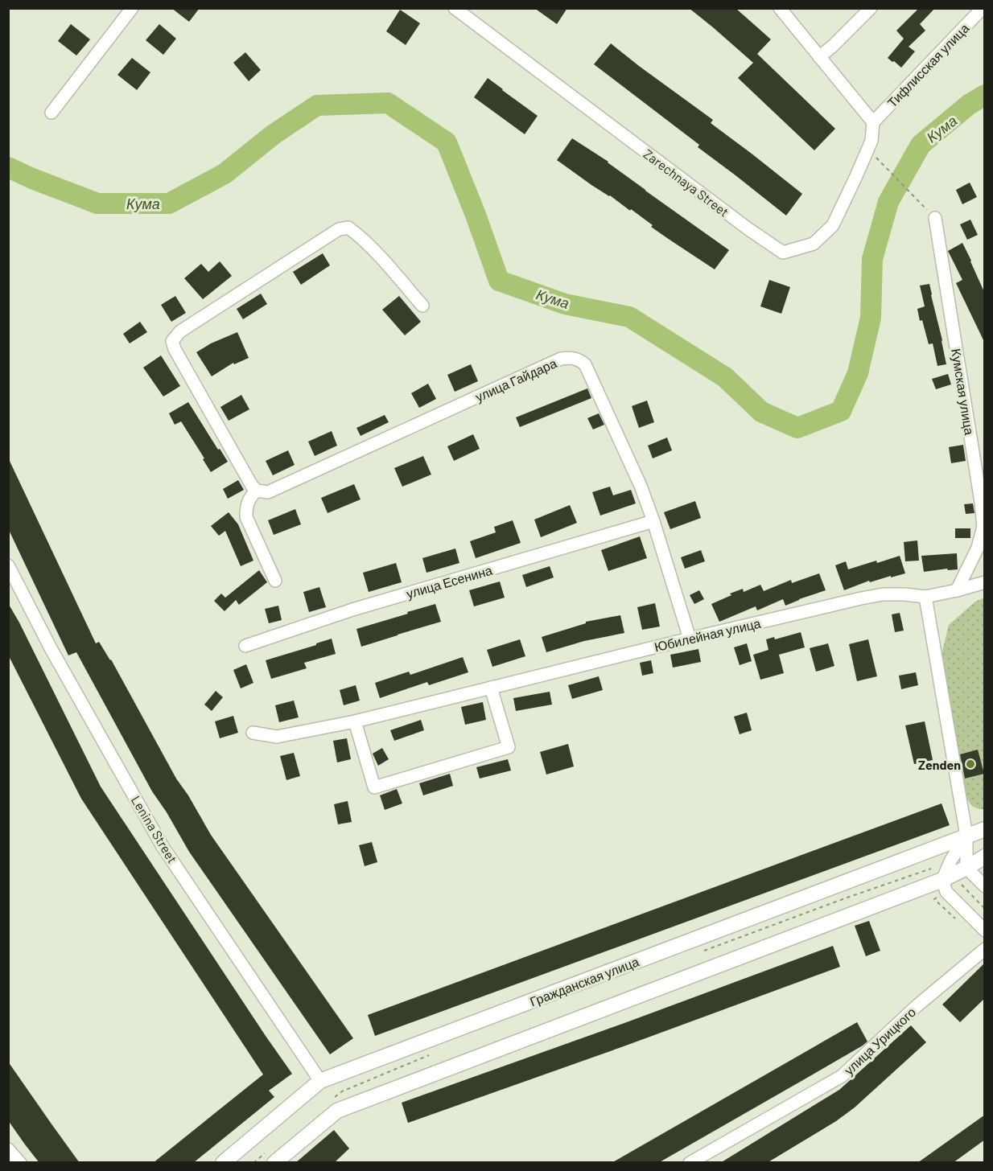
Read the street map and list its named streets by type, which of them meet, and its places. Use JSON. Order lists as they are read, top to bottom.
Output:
{
  "streets": {
    "street": [
      "Тифлисская улица",
      "Zarechnaya Street",
      "улица Гайдара",
      "Кумская улица",
      "улица Есенина",
      "Юбилейная улица",
      "Lenina Street",
      "Гражданская улица",
      "улица Урицкого"
    ]
  },
  "crossings": [
    ["Тифлисская улица", "Zarechnaya Street"],
    ["улица Гайдара", "улица Есенина"],
    ["улица Гайдара", "Юбилейная улица"],
    ["Кумская улица", "Юбилейная улица"],
    ["Lenina Street", "Гражданская улица"]
  ],
  "water": ["Кума"],
  "places": ["Zenden"]
}
